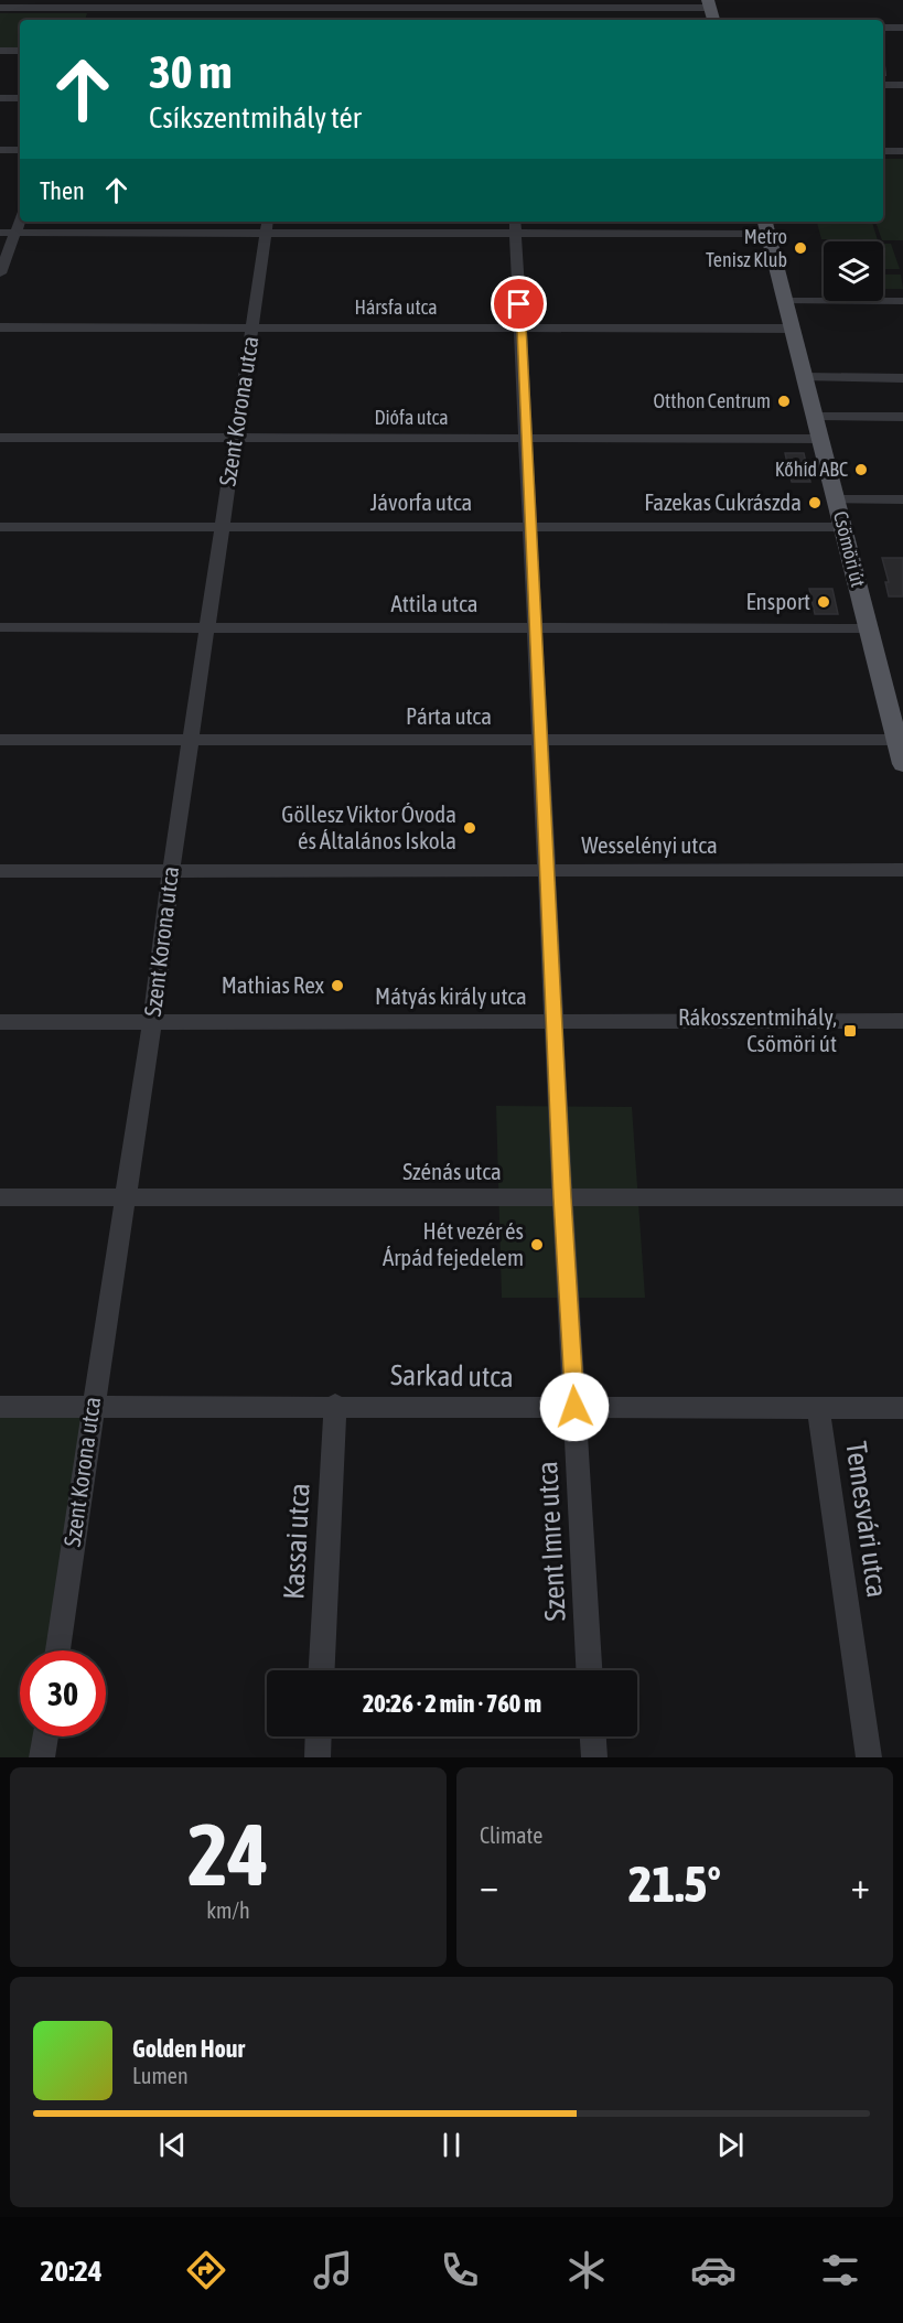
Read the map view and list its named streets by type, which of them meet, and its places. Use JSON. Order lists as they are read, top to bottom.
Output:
{
  "streets": {
    "main road": ["Csömöri út"],
    "street": [
      "Hársfa utca",
      "Szent Korona utca",
      "Diófa utca",
      "Jávorfa utca",
      "Attila utca",
      "Párta utca",
      "Wesselényi utca",
      "Mátyás király utca",
      "Szénás utca",
      "Sarkad utca",
      "Temesvári utca",
      "Kassai utca",
      "Szent Imre utca"
    ]
  },
  "crossings": [
    ["Hársfa utca", "Szent Korona utca"],
    ["Hársfa utca", "Csömöri út"],
    ["Szent Korona utca", "Diófa utca"],
    ["Szent Korona utca", "Jávorfa utca"],
    ["Szent Korona utca", "Attila utca"],
    ["Szent Korona utca", "Párta utca"],
    ["Szent Korona utca", "Wesselényi utca"],
    ["Szent Korona utca", "Mátyás király utca"],
    ["Szent Korona utca", "Szénás utca"],
    ["Szent Korona utca", "Sarkad utca"],
    ["Diófa utca", "Csömöri út"],
    ["Jávorfa utca", "Csömöri út"],
    ["Csömöri út", "Attila utca"],
    ["Csömöri út", "Párta utca"],
    ["Szénás utca", "Szent Imre utca"],
    ["Sarkad utca", "Temesvári utca"],
    ["Sarkad utca", "Kassai utca"],
    ["Sarkad utca", "Szent Imre utca"]
  ],
  "places": {
    "other": [
      "Metro Tenisz Klub",
      "Otthon Centrum",
      "Kőhíd ABC",
      "Fazekas Cukrászda",
      "Ensport",
      "Göllesz Viktor Óvoda és Általános Iskola",
      "Mathias Rex",
      "Hét vezér és Árpád fejedelem"
    ],
    "transit": ["Rákosszentmihály, Csömöri út"]
  },
  "page": {
    "turn": ["30 m", "Csíkszentmihály tér"],
    "then": "Then",
    "limit": "30",
    "trip": "20:26 · 2 min · 760 m",
    "tile": [
      ["24", "km/h"],
      "Climate"
    ],
    "heat": ["−", "21.5°", "+"],
    "song": ["Golden Hour", "Lumen"],
    "tabs": "20:24"
  }
}
